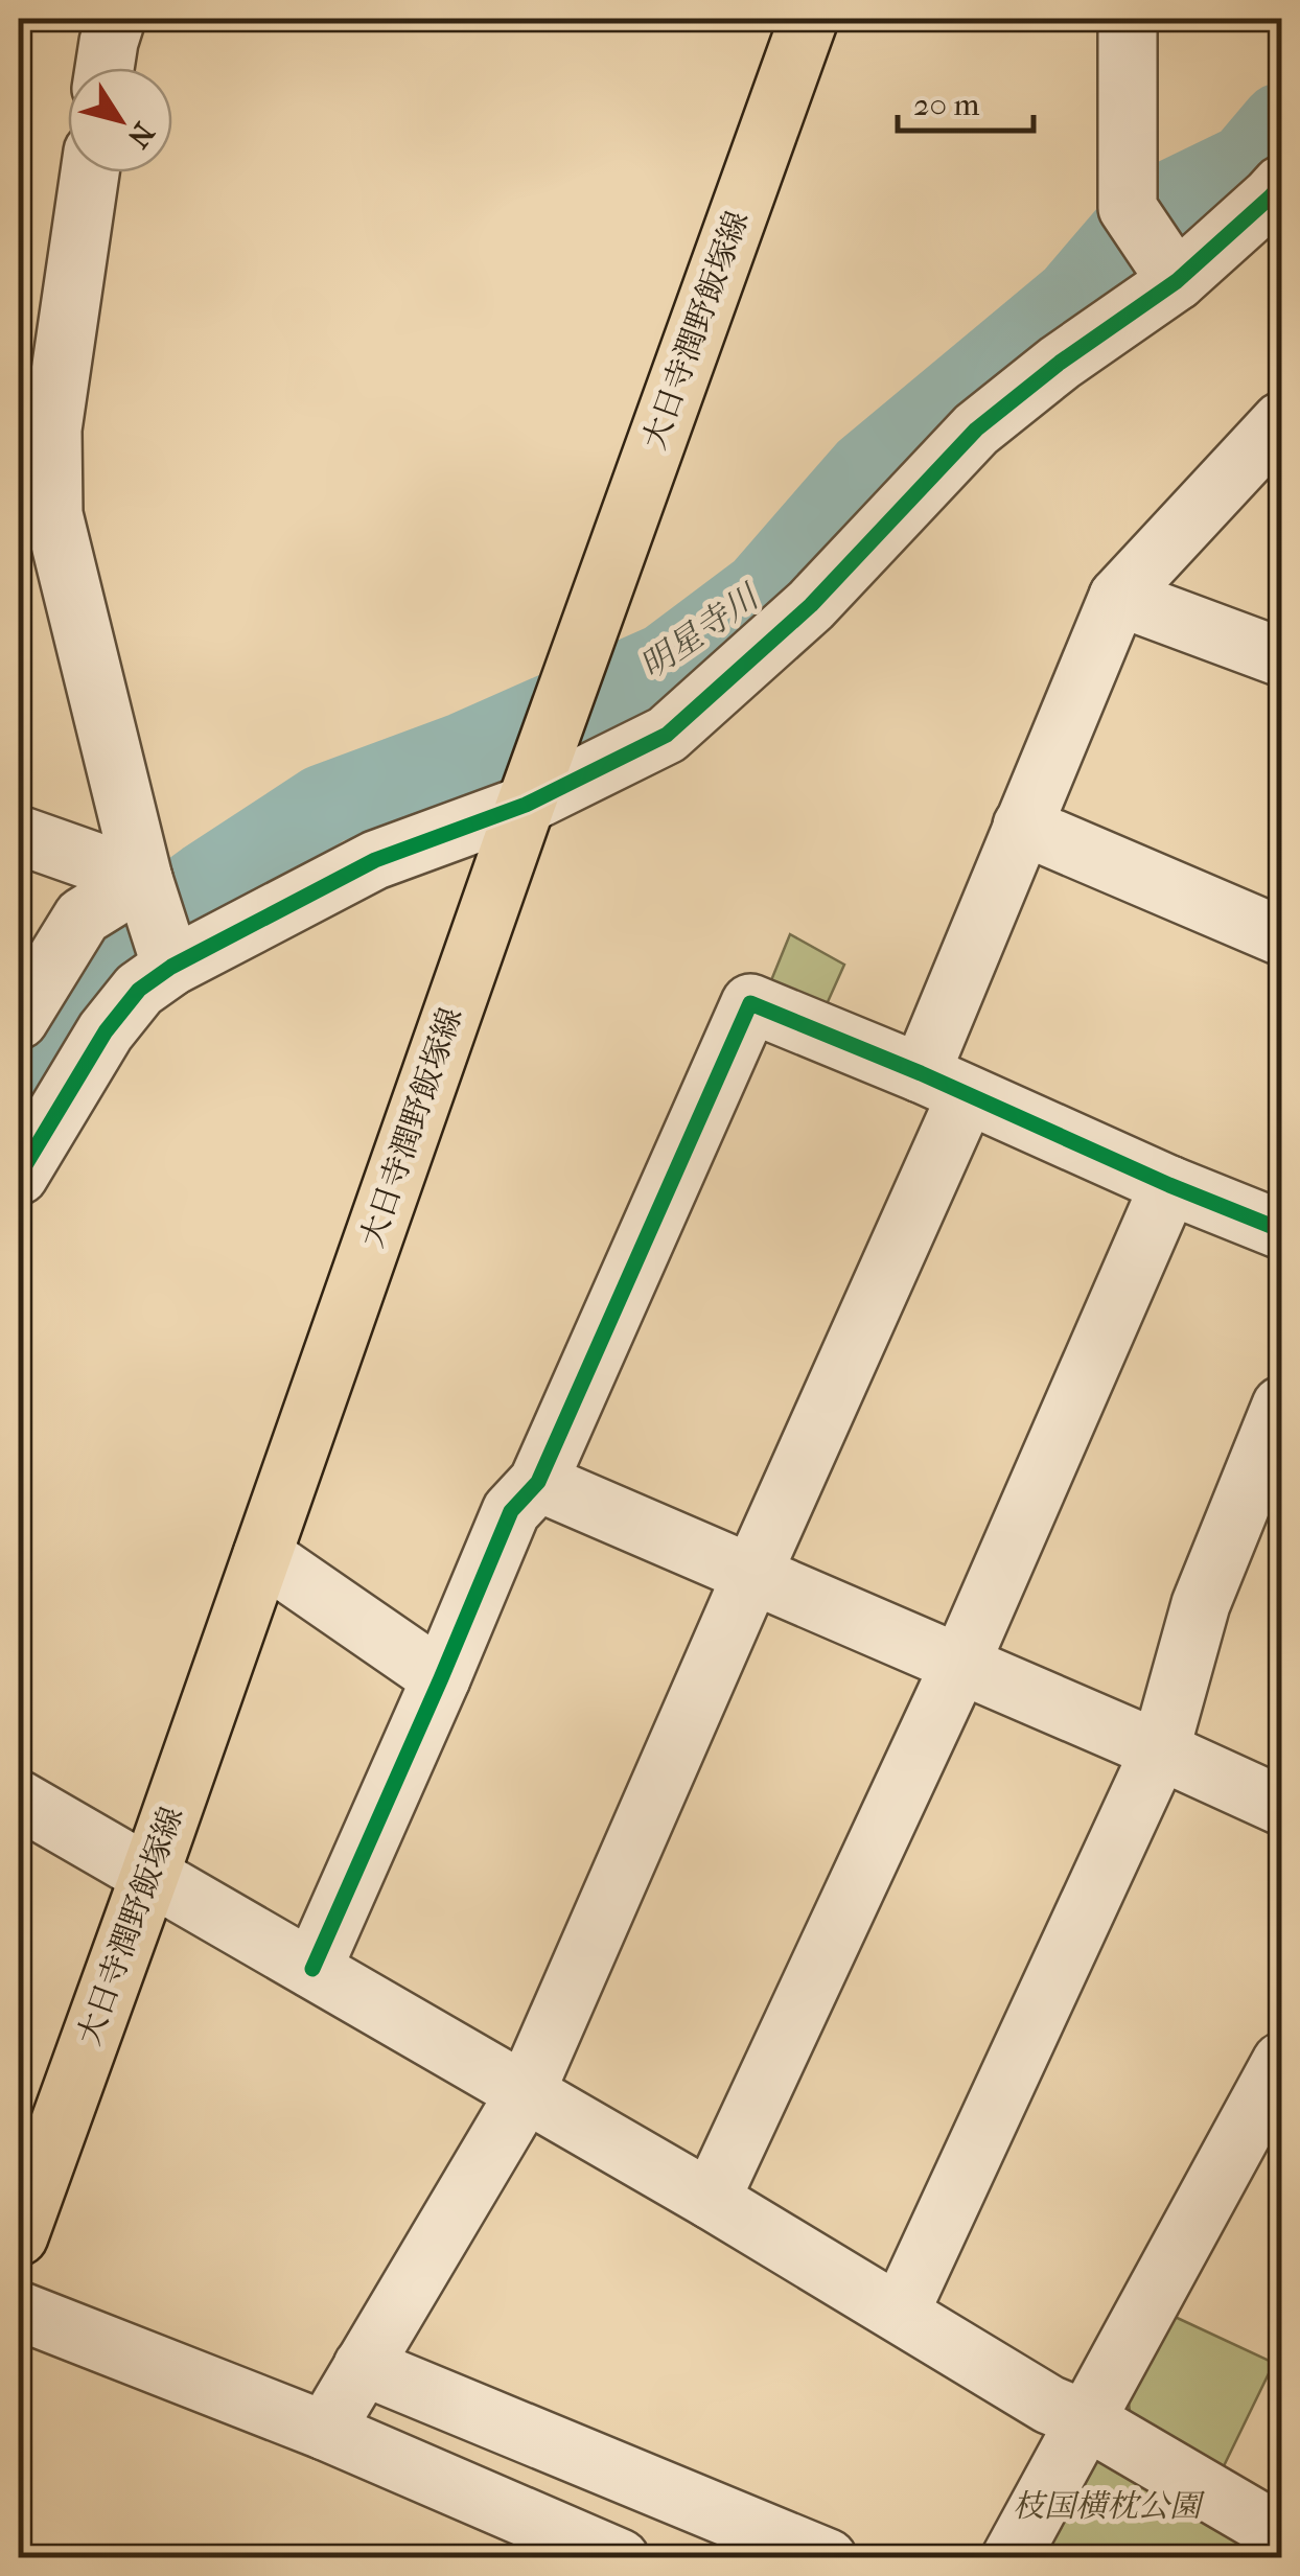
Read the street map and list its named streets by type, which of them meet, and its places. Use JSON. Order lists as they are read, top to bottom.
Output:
{
  "streets": {
    "main road": ["大日寺潤野飯塚線"]
  },
  "water": ["明星寺川"],
  "parks": ["枝国横枕公園"],
  "scale_bar": "20 m",
  "north": "bottom right"
}
